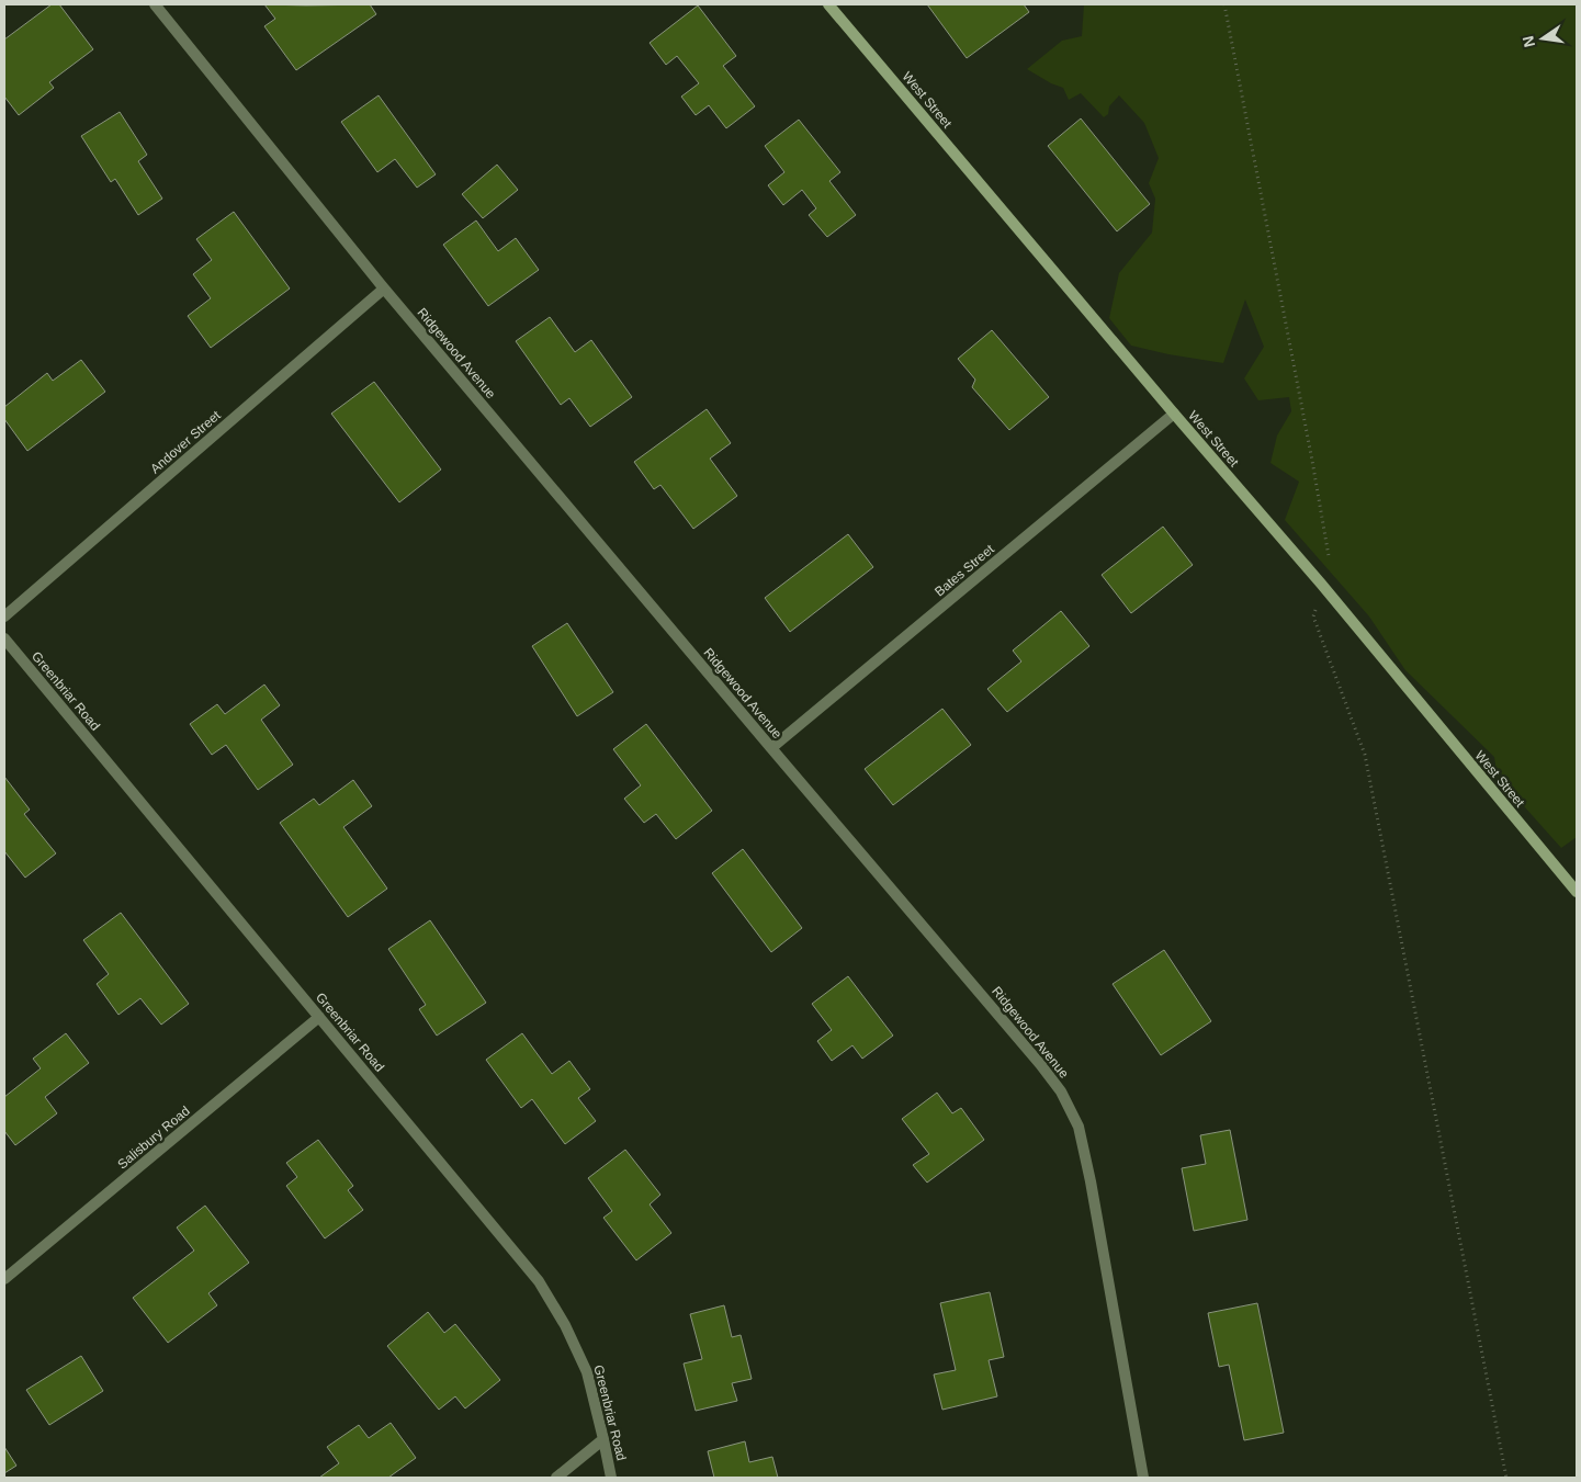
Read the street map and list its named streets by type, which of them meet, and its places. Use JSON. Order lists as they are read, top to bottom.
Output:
{
  "streets": {
    "street": [
      "West Street",
      "Ridgewood Avenue",
      "Andover Street",
      "Bates Street",
      "Greenbriar Road",
      "Salisbury Road"
    ]
  },
  "crossings": [
    ["West Street", "Bates Street"],
    ["Ridgewood Avenue", "Andover Street"],
    ["Ridgewood Avenue", "Bates Street"],
    ["Greenbriar Road", "Salisbury Road"]
  ],
  "north": "left"
}
